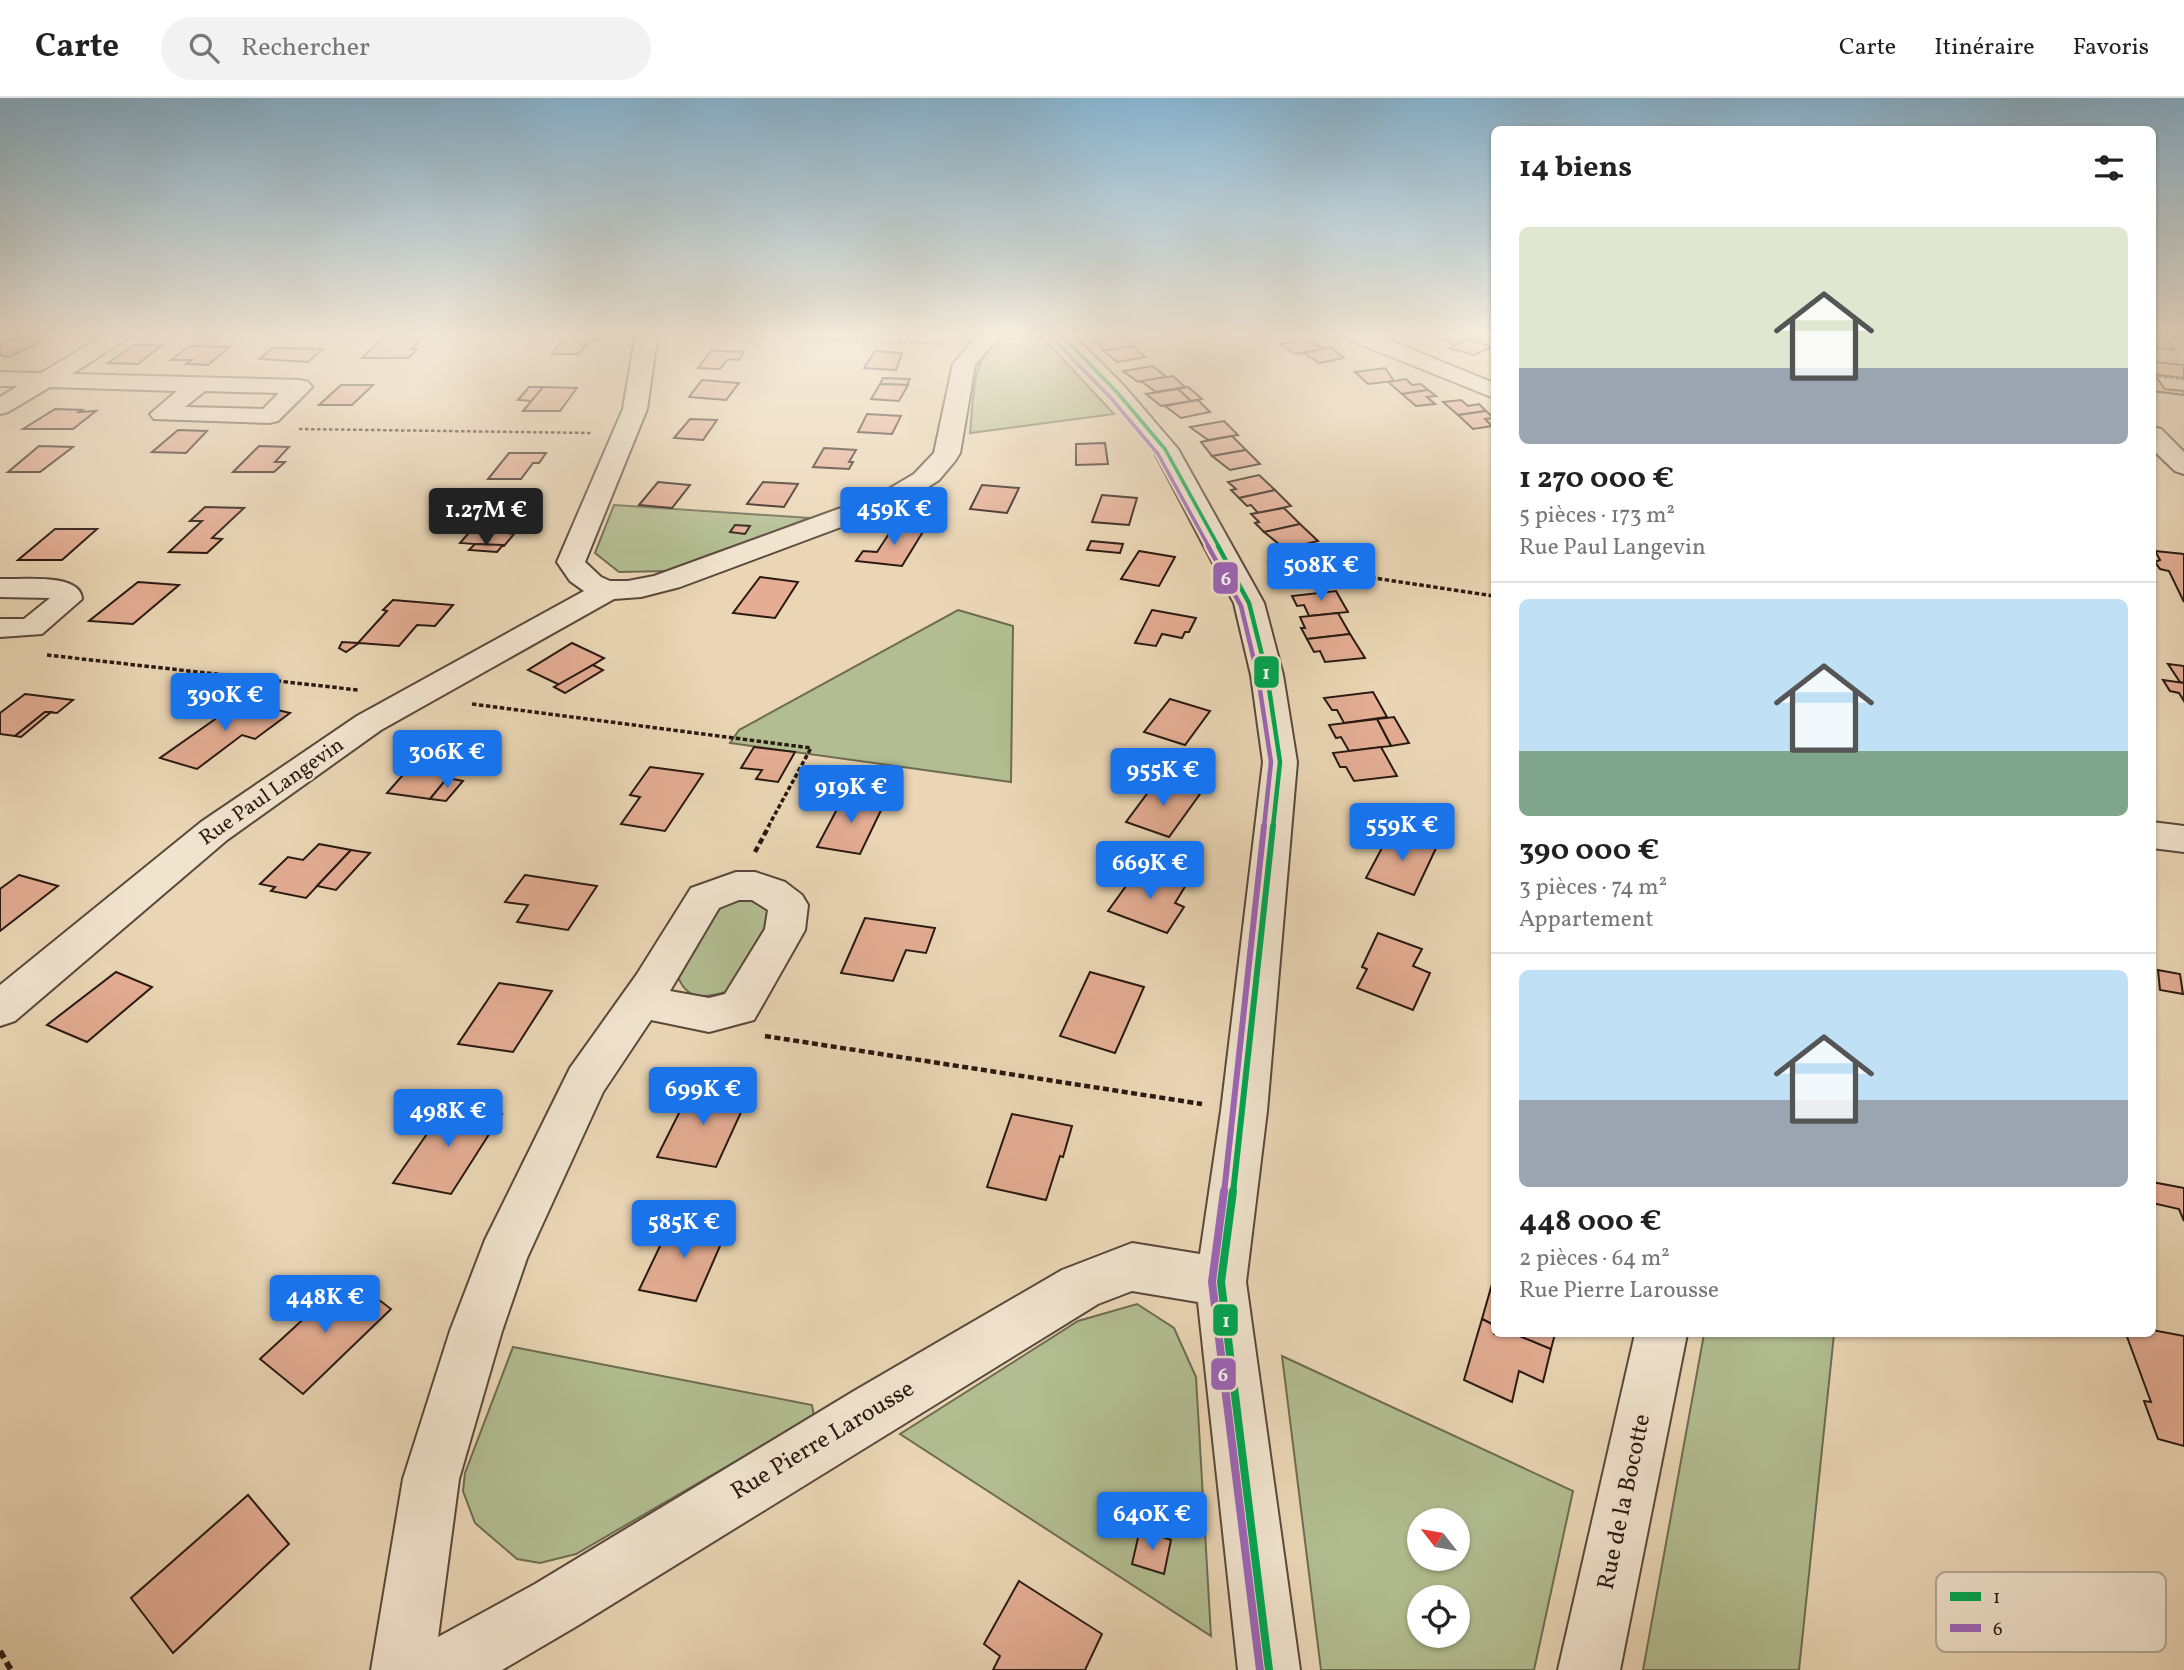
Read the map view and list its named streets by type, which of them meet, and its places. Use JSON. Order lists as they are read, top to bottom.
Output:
{
  "streets": {
    "street": ["Rue Paul Langevin", "Rue Pierre Larousse", "Rue de la Bocotte"]
  },
  "lines": ["transit line 1", "transit line 6"],
  "legend": ["1", "6"],
  "north": "top left",
  "page": {
    "header": "Carte",
    "search": "Rechercher",
    "nav": ["Carte", "Itinéraire", "Favoris"],
    "heading": "14 biens",
    "list": [
      {
        "name": "1 270 000 €",
        "note": "5 pièces · 173 m² · Rue Paul Langevin"
      },
      {
        "name": "390 000 €",
        "note": "3 pièces · 74 m² · Appartement"
      },
      {
        "name": "448 000 €",
        "note": "2 pièces · 64 m² · Rue Pierre Larousse"
      }
    ],
    "price": [
      "459K €",
      "1.27M €",
      "508K €",
      "390K €",
      "306K €",
      "955K €",
      "919K €",
      "559K €",
      "669K €",
      "699K €",
      "498K €",
      "585K €",
      "448K €",
      "640K €"
    ]
  }
}
